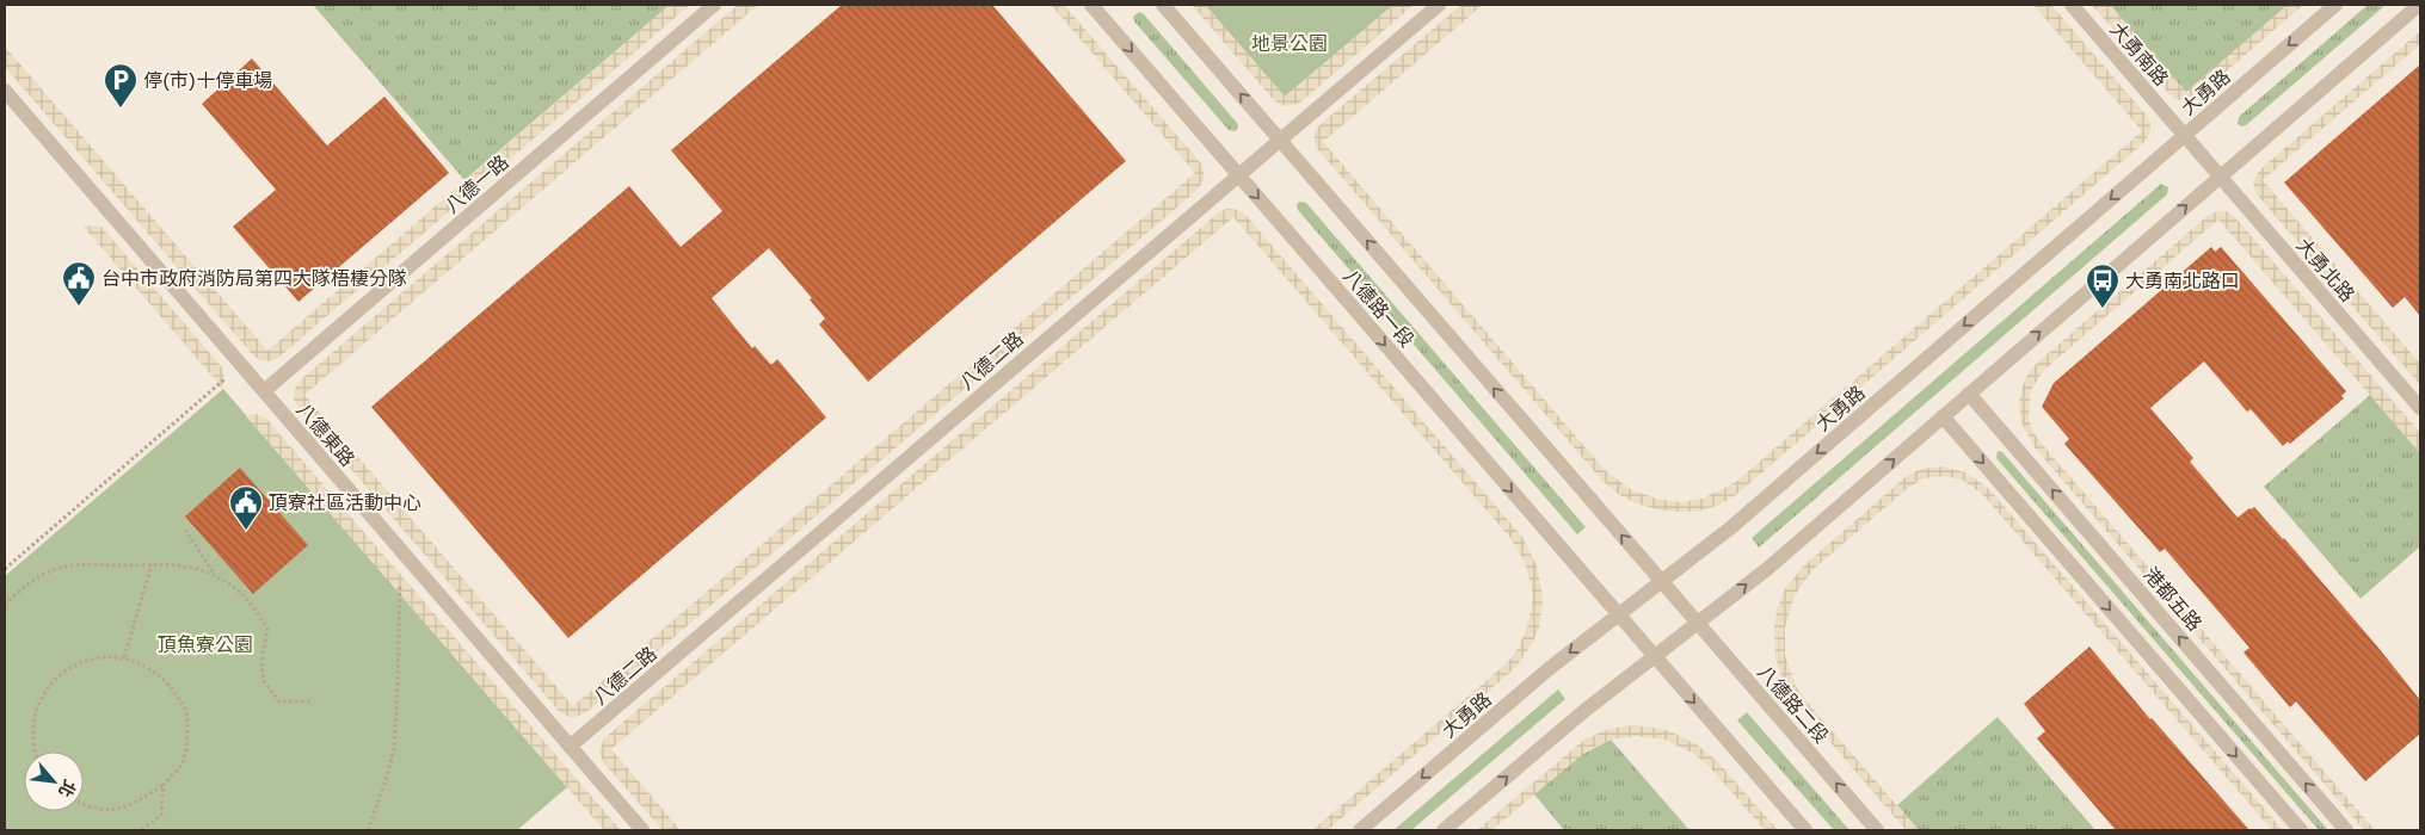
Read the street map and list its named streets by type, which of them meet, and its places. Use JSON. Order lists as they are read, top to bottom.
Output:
{
  "streets": {
    "street": [
      "大勇南路",
      "大勇路",
      "八德一路",
      "大勇北路",
      "八德路一段",
      "八德二路",
      "八德東路",
      "港都五路",
      "八德路二段"
    ]
  },
  "crossings": [
    ["大勇南路", "大勇路"],
    ["大勇南路", "大勇北路"],
    ["大勇路", "八德路一段"],
    ["八德一路", "八德東路"],
    ["八德路一段", "八德二路"],
    ["八德路一段", "八德路二段"],
    ["八德二路", "八德東路"]
  ],
  "parks": ["地景公園", "頂魚寮公園"],
  "places": {
    "parking": ["停(市)十停車場"],
    "public building": ["台中市政府消防局第四大隊梧棲分隊", "頂寮社區活動中心"],
    "bus stop": ["大勇南北路口"]
  },
  "north": "bottom right"
}
